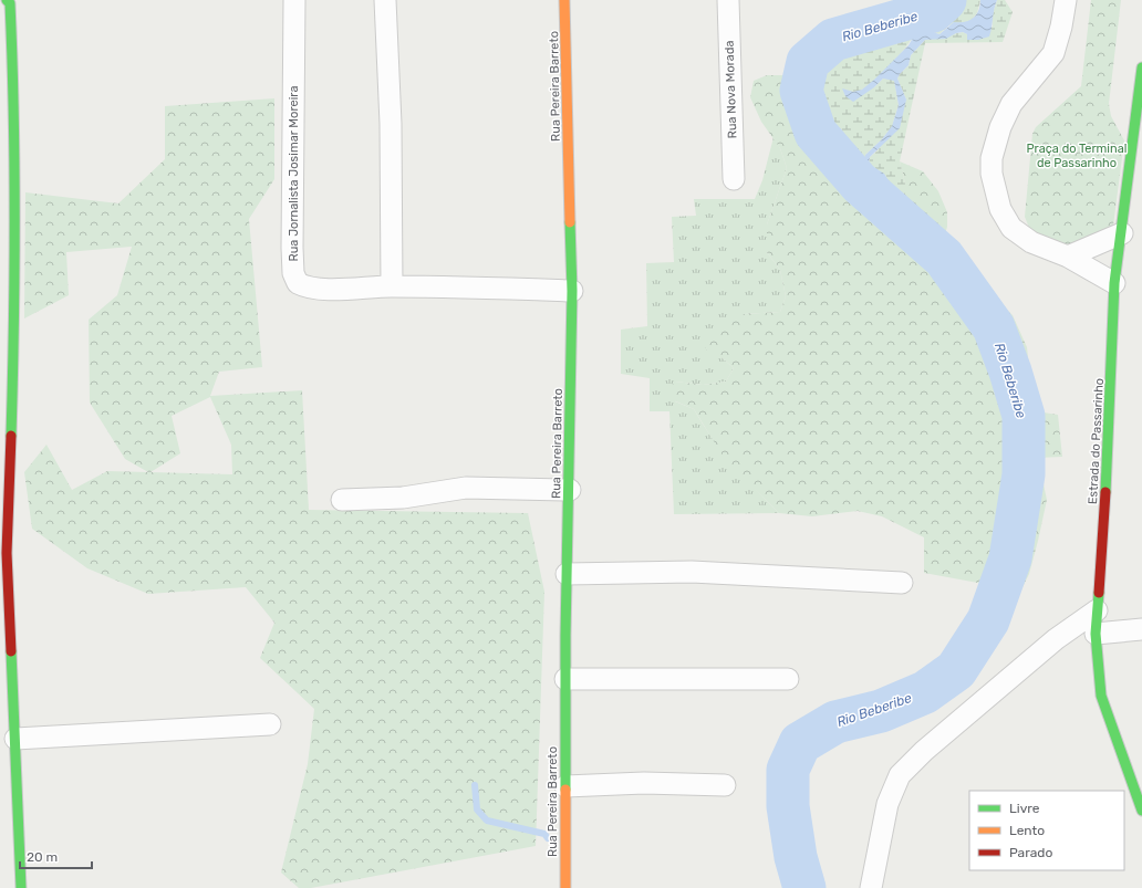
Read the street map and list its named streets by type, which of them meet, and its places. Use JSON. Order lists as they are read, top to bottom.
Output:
{
  "streets": {
    "street": [
      "Rua Pereira Barreto",
      "Rua Nova Morada",
      "Rua Jornalista Josimar Moreira",
      "Estrada do Passarinho"
    ]
  },
  "crossings": [
    ["Rua Pereira Barreto", "Rua Jornalista Josimar Moreira"]
  ],
  "water": ["Rio Beberibe"],
  "parks": ["Praça do Terminal de Passarinho"],
  "legend": ["Livre", "Lento", "Parado"],
  "scale_bar": "20 m"
}
